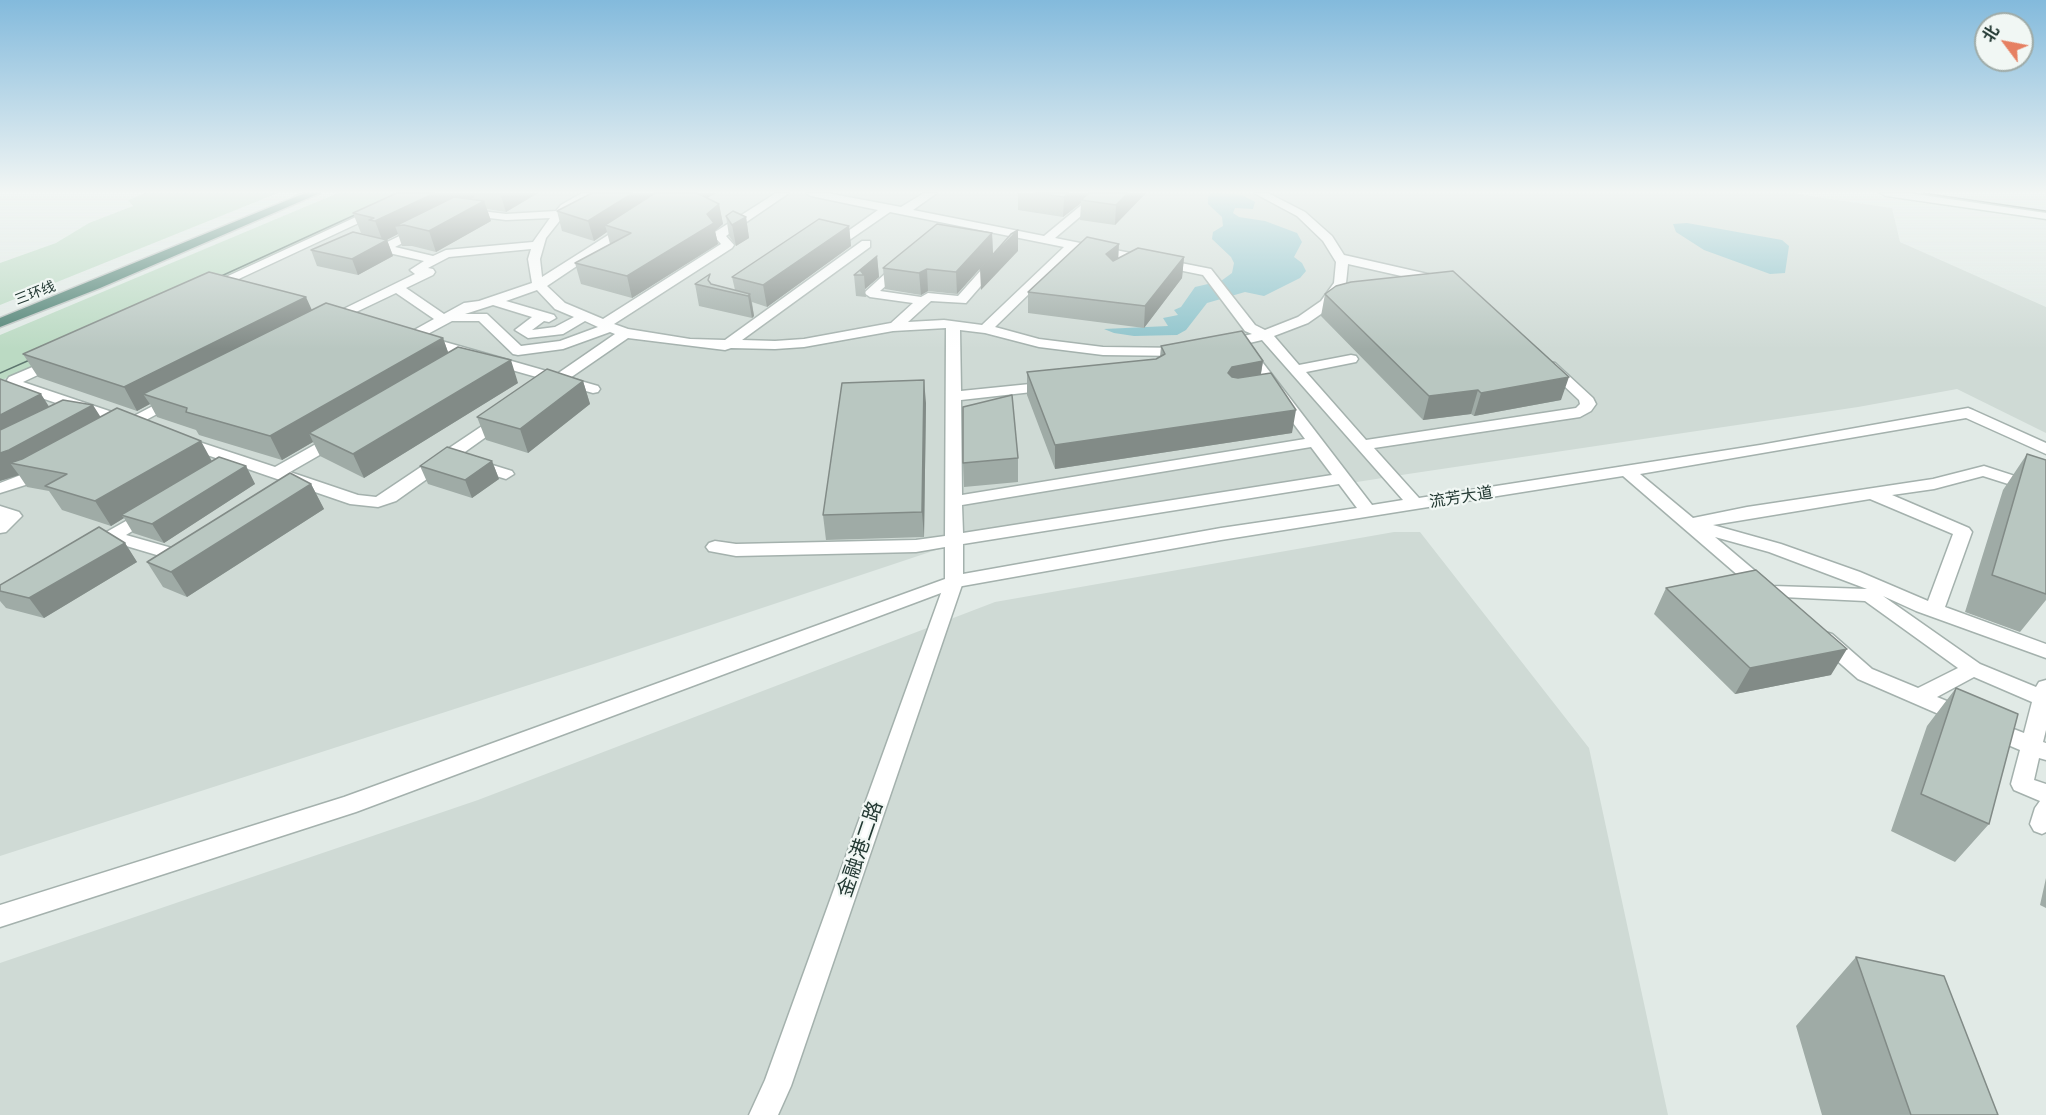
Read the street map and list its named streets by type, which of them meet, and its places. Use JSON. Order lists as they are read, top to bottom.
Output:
{
  "streets": {
    "highway": ["三环线"],
    "street": ["流芳大道", "金融港二路"]
  },
  "crossings": [
    ["流芳大道", "金融港二路"]
  ],
  "north": "top left"
}
